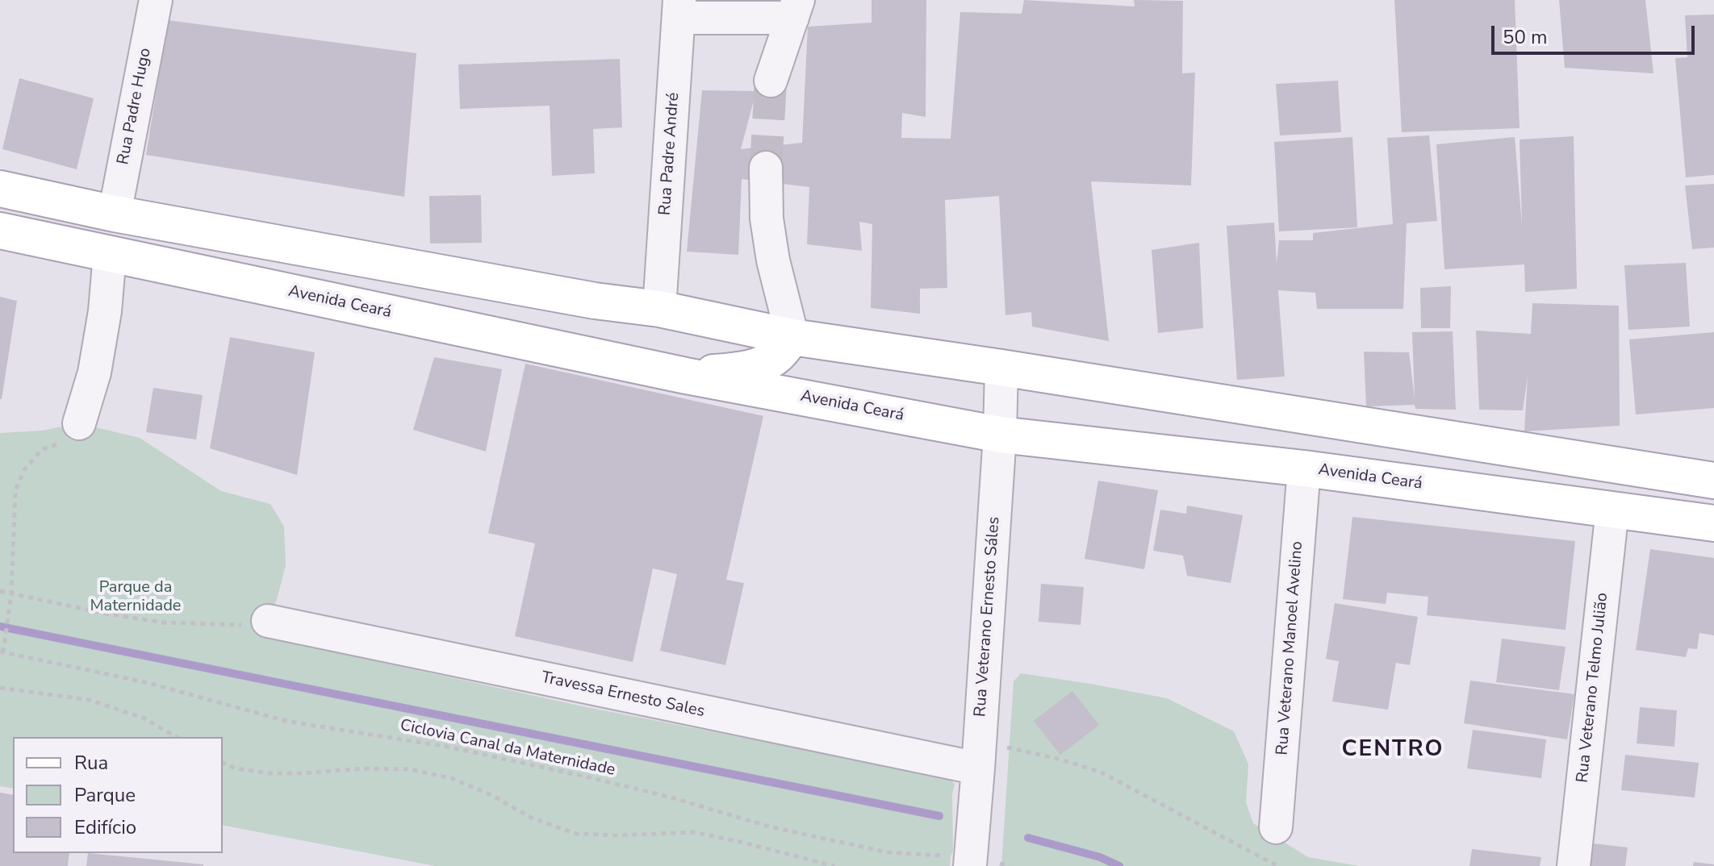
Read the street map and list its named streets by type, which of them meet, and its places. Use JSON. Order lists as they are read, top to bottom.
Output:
{
  "streets": {
    "main road": ["Avenida Ceará"],
    "street": [
      "Rua Padre Hugo",
      "Rua Padre André",
      "Rua Veterano Ernesto Sáles",
      "Rua Veterano Manoel Avelino",
      "Rua Veterano Telmo Julião",
      "Travessa Ernesto Sales"
    ],
    "path": ["Ciclovia Canal da Maternidade"]
  },
  "crossings": [
    ["Avenida Ceará", "Rua Veterano Ernesto Sáles"],
    ["Avenida Ceará", "Rua Veterano Manoel Avelino"],
    ["Avenida Ceará", "Rua Veterano Telmo Julião"],
    ["Rua Veterano Ernesto Sáles", "Travessa Ernesto Sales"],
    ["Rua Veterano Ernesto Sáles", "Ciclovia Canal da Maternidade"]
  ],
  "districts": ["CENTRO"],
  "parks": ["Parque da Maternidade"],
  "legend": ["Rua", "Parque", "Edifício"],
  "scale_bar": "50 m"
}
